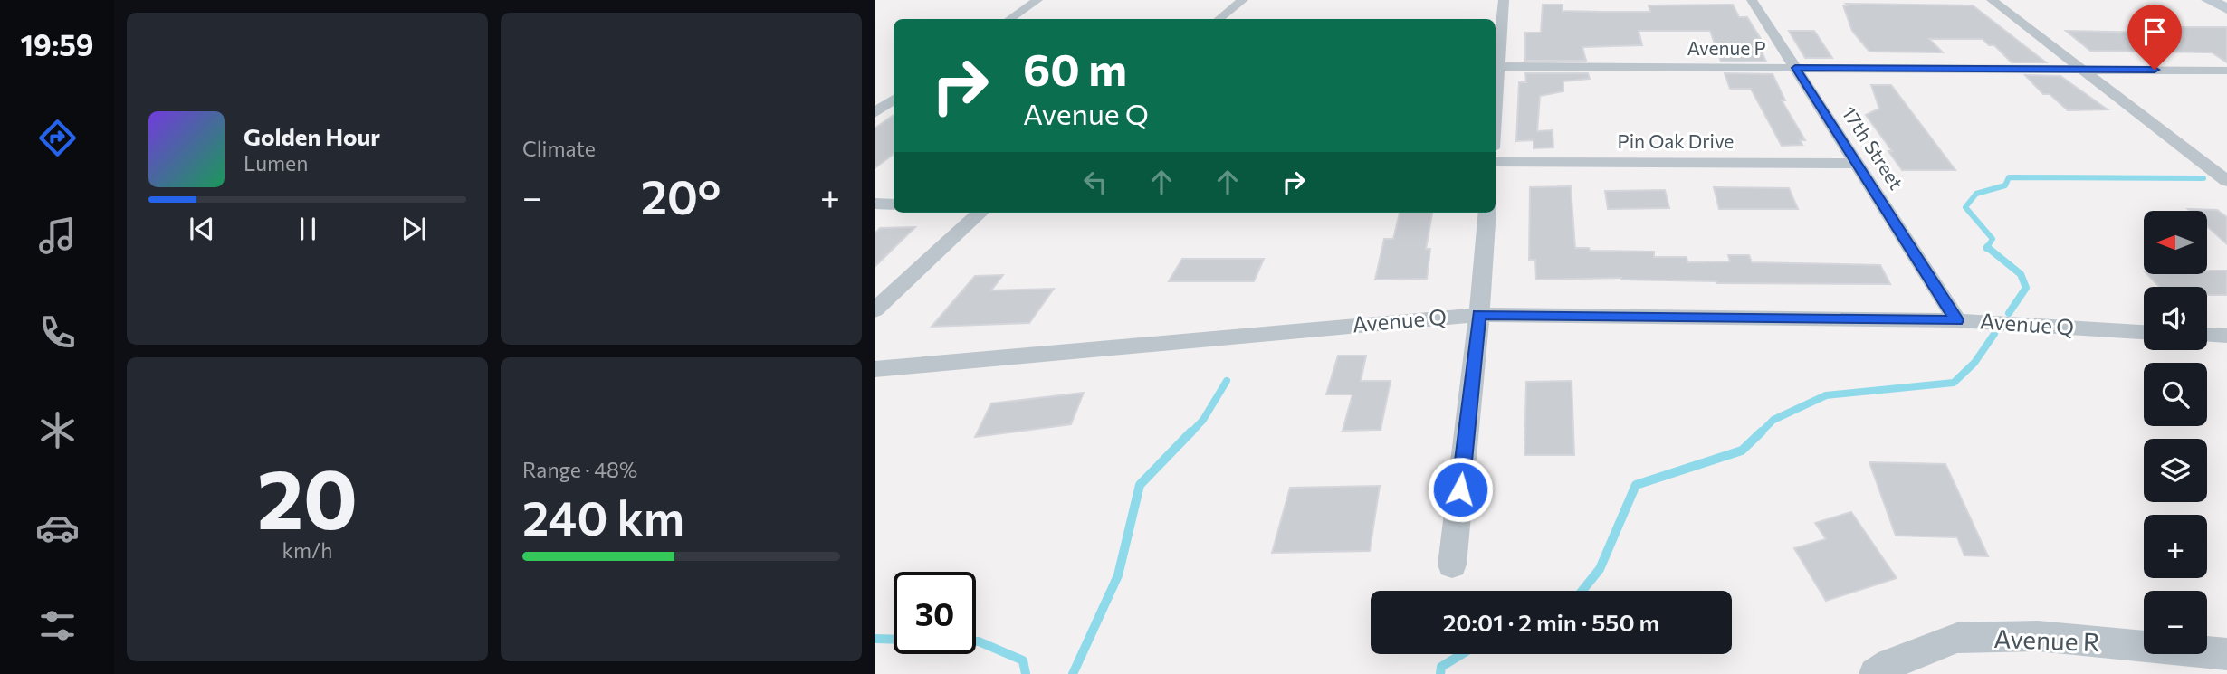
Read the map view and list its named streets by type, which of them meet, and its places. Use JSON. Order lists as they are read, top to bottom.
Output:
{
  "streets": {
    "street": [
      "Avenue P",
      "Pin Oak Drive",
      "17th Street",
      "Avenue Q",
      "Avenue R"
    ]
  },
  "crossings": [
    ["Avenue P", "17th Street"],
    ["Pin Oak Drive", "17th Street"],
    ["17th Street", "Avenue Q"]
  ],
  "north": "left",
  "page": {
    "tabs": "19:59",
    "tile": [
      "Climate",
      ["20", "km/h"],
      ["Range · 48%", "240 km"]
    ],
    "turn": ["60 m", "Avenue Q"],
    "song": ["Golden Hour", "Lumen"],
    "heat": ["−", "20°", "+"],
    "map_buttons": ["+", "−"],
    "limit": "30",
    "trip": "20:01 · 2 min · 550 m"
  }
}
